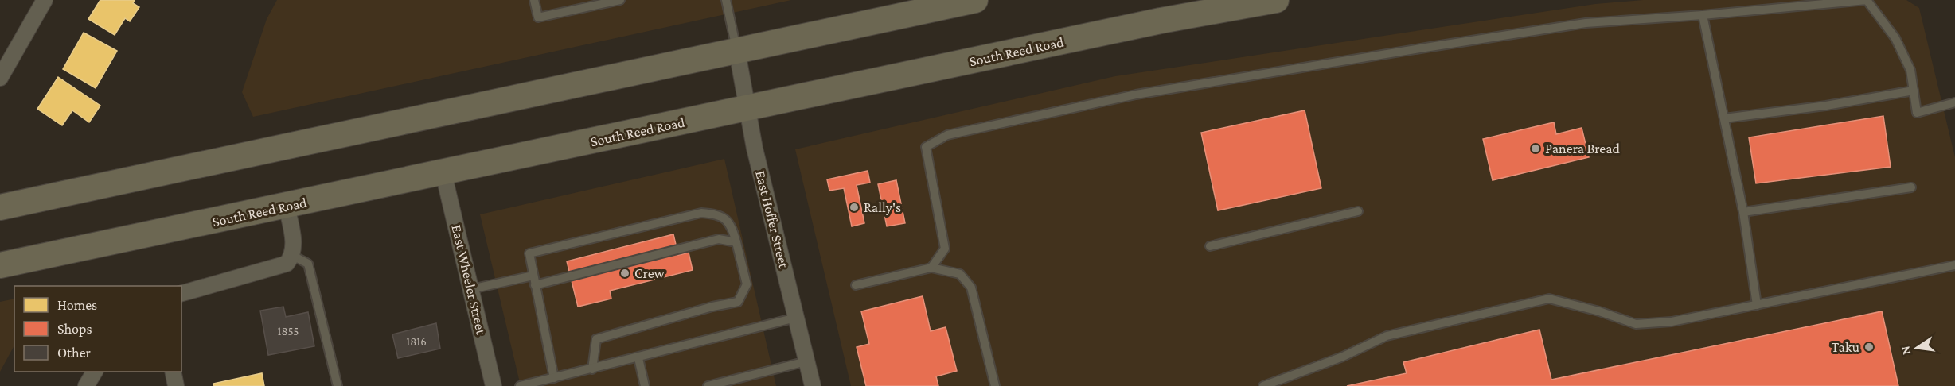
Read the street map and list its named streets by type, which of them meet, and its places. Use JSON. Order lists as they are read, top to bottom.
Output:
{
  "streets": {
    "main road": ["South Reed Road"],
    "street": ["East Hoffer Street", "East Wheeler Street"]
  },
  "crossings": [
    ["South Reed Road", "East Hoffer Street"],
    ["South Reed Road", "East Wheeler Street"]
  ],
  "places": [
    "Panera Bread",
    "Rally's",
    "Crew",
    "Taku"
  ],
  "house_numbers": ["1855", "1816"],
  "legend": ["Homes", "Shops", "Other"],
  "north": "left"
}
